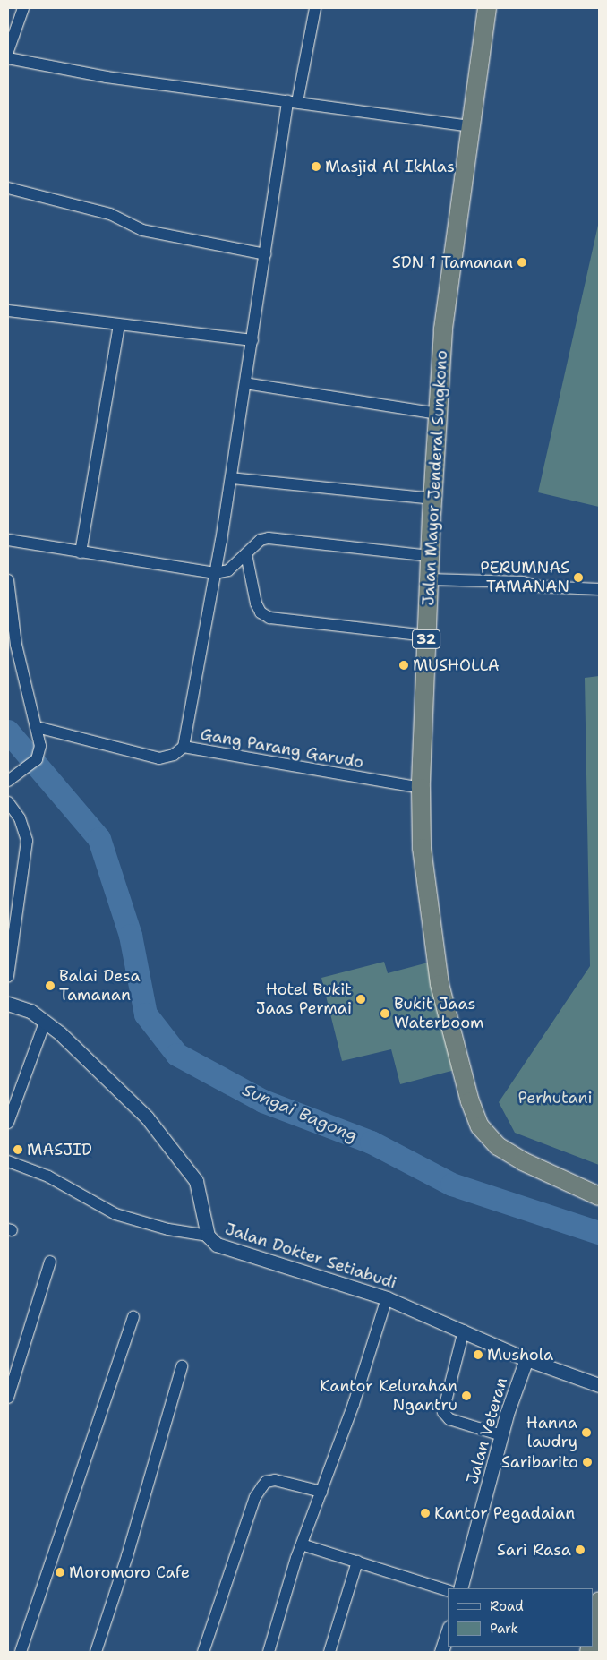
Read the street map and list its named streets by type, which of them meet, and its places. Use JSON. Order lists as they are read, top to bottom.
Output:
{
  "streets": {
    "highway": ["Jalan Mayor Jenderal Sungkono", "32"],
    "street": ["Gang Parang Garudo", "Jalan Dokter Setiabudi", "Jalan Veteran"]
  },
  "crossings": [
    ["Jalan Mayor Jenderal Sungkono", "Gang Parang Garudo"],
    ["Jalan Dokter Setiabudi", "Jalan Veteran"]
  ],
  "water": ["Sungai Bagong"],
  "parks": ["Perhutani"],
  "places": [
    "Masjid Al Ikhlas",
    "SDN 1 Tamanan",
    "PERUMNAS TAMANAN",
    "MUSHOLLA",
    "Balai Desa Tamanan",
    "Hotel Bukit Jaas Permai",
    "Bukit Jaas Waterboom",
    "MASJID",
    "Mushola",
    "Kantor Kelurahan Ngantru",
    "Hanna laudry",
    "Saribarito",
    "Kantor Pegadaian",
    "Sari Rasa",
    "Moromoro Cafe"
  ],
  "legend": ["Road", "Park"]
}
